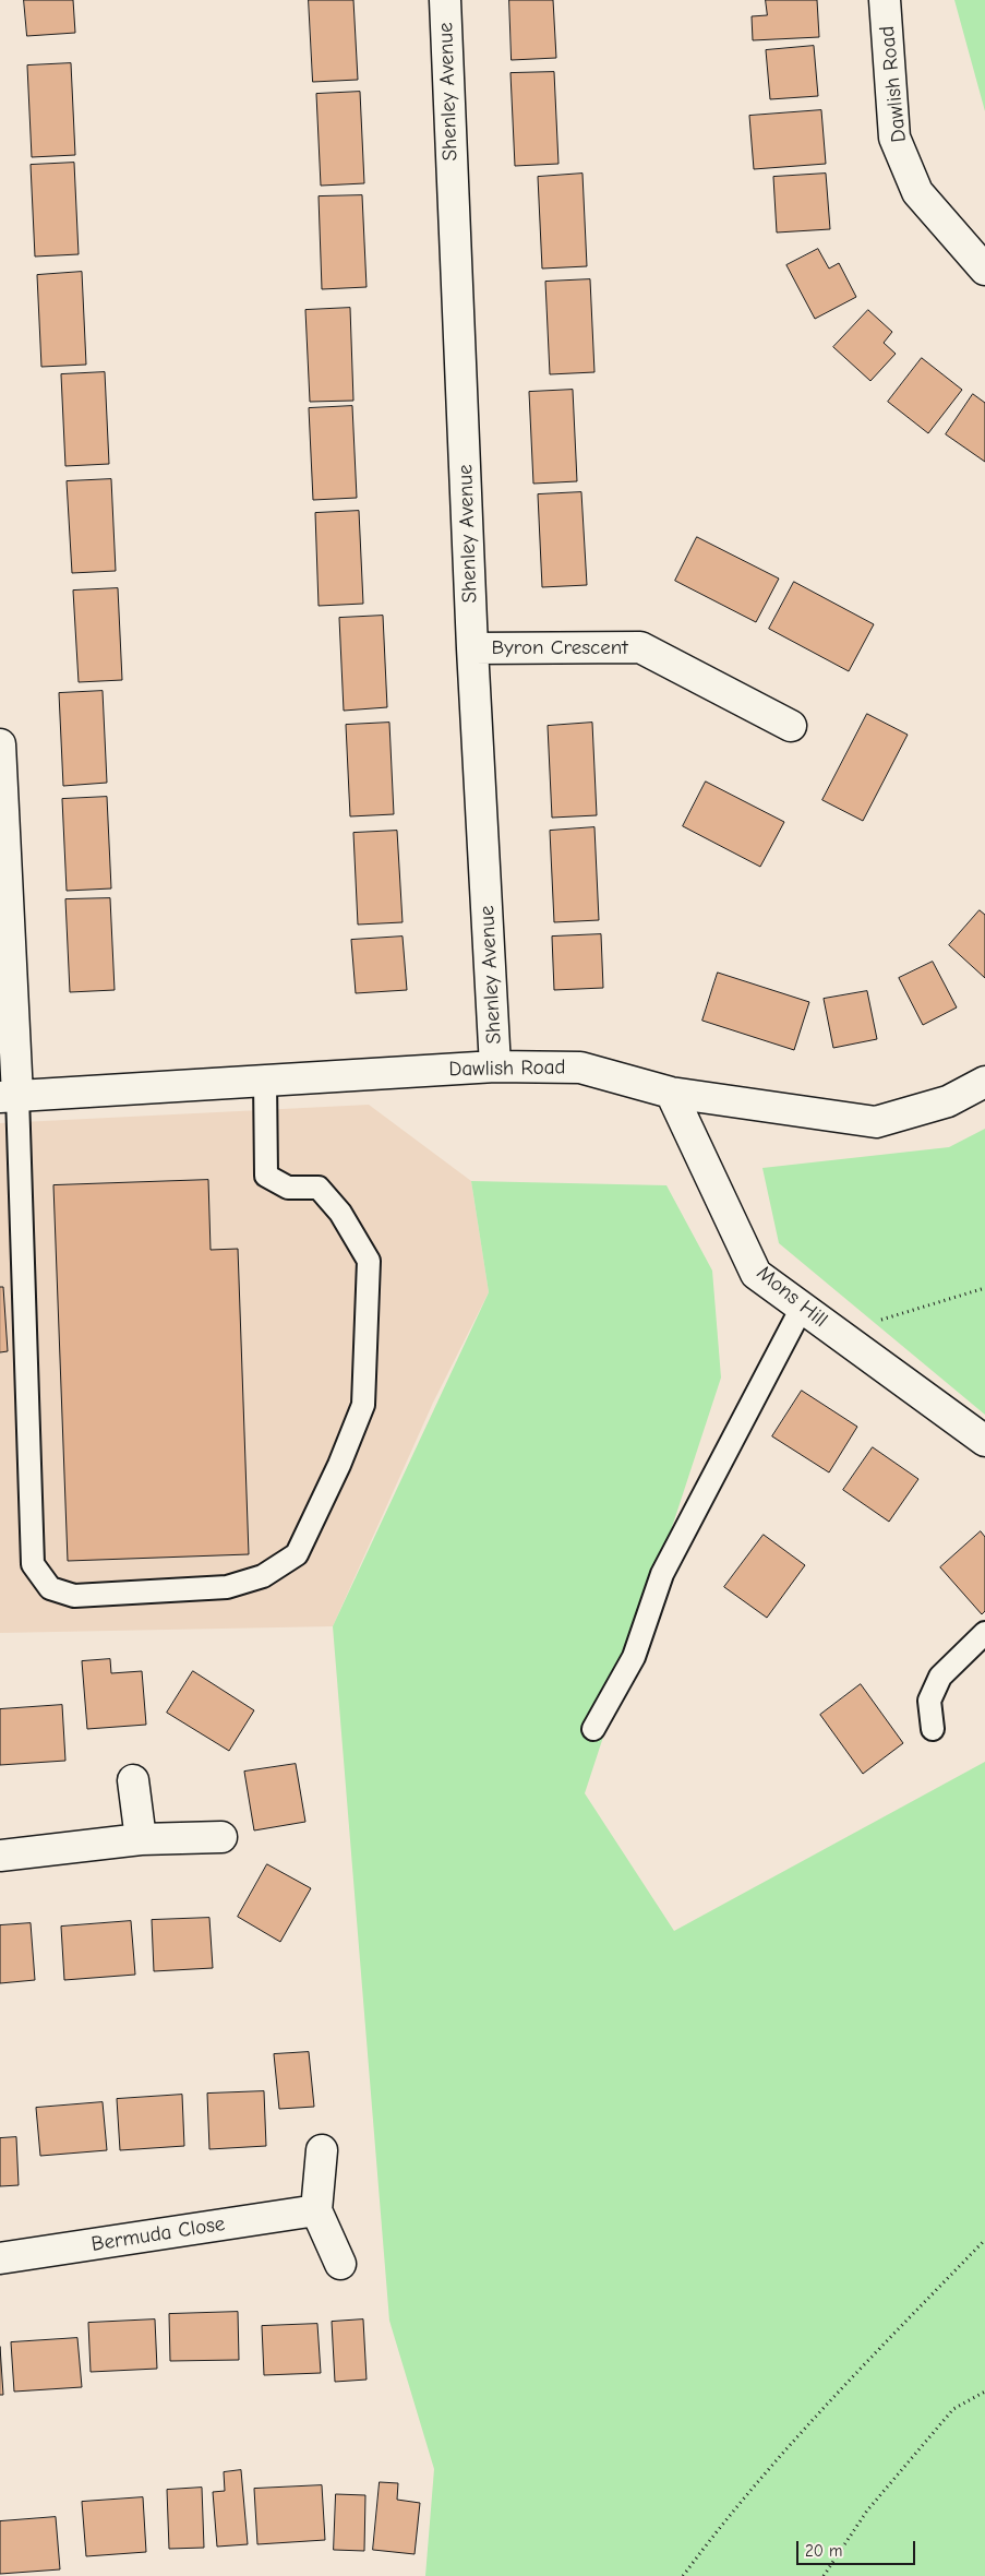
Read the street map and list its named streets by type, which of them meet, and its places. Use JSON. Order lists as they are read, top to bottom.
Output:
{
  "streets": {
    "street": [
      "Dawlish Road",
      "Shenley Avenue",
      "Byron Crescent",
      "Mons Hill",
      "Bermuda Close"
    ]
  },
  "crossings": [
    ["Dawlish Road", "Shenley Avenue"],
    ["Dawlish Road", "Mons Hill"],
    ["Shenley Avenue", "Byron Crescent"]
  ],
  "scale_bar": "20 m"
}
